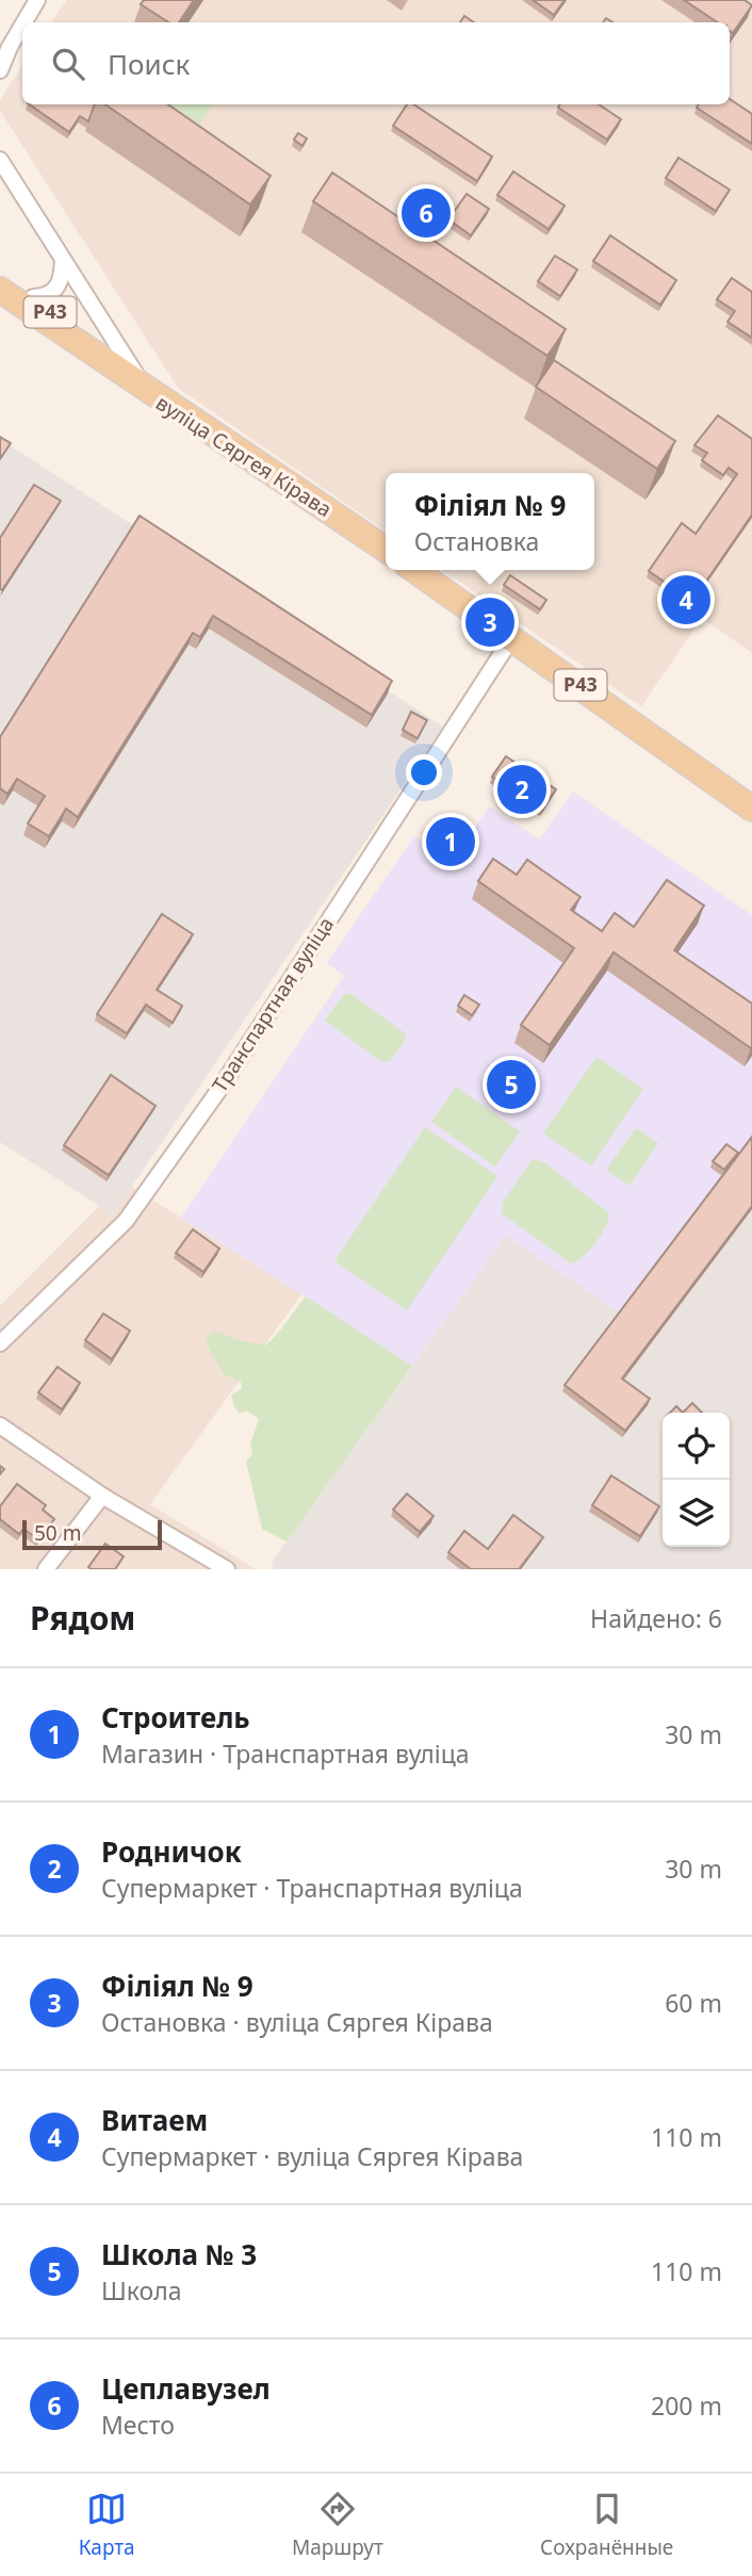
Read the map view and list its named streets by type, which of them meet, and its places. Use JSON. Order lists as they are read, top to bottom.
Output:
{
  "streets": {
    "main road": ["Р43", "вуліца Сяргея Кірава"],
    "street": ["Транспартная вуліца"]
  },
  "crossings": [
    ["Р43", "Транспартная вуліца"]
  ],
  "scale_bar": "50 m",
  "page": {
    "search": "Поиск",
    "pins": [
      "6",
      "4",
      "3",
      "2",
      "1",
      "5"
    ],
    "popup": ["Філіял № 9", "Остановка"],
    "scale": "50 m",
    "heading": ["Рядом", "Найдено: 6"],
    "list": [
      {
        "mark": "1",
        "name": "Строитель",
        "note": "Магазин · Транспартная вуліца",
        "value": "30 m"
      },
      {
        "mark": "2",
        "name": "Родничок",
        "note": "Супермаркет · Транспартная вуліца",
        "value": "30 m"
      },
      {
        "mark": "3",
        "name": "Філіял № 9",
        "note": "Остановка · вуліца Сяргея Кірава",
        "value": "60 m"
      },
      {
        "mark": "4",
        "name": "Витаем",
        "note": "Супермаркет · вуліца Сяргея Кірава",
        "value": "110 m"
      },
      {
        "mark": "5",
        "name": "Школа № 3",
        "note": "Школа",
        "value": "110 m"
      },
      {
        "mark": "6",
        "name": "Цеплавузел",
        "note": "Место",
        "value": "200 m"
      }
    ],
    "nav": ["Карта", "Маршрут", "Сохранённые"]
  }
}
